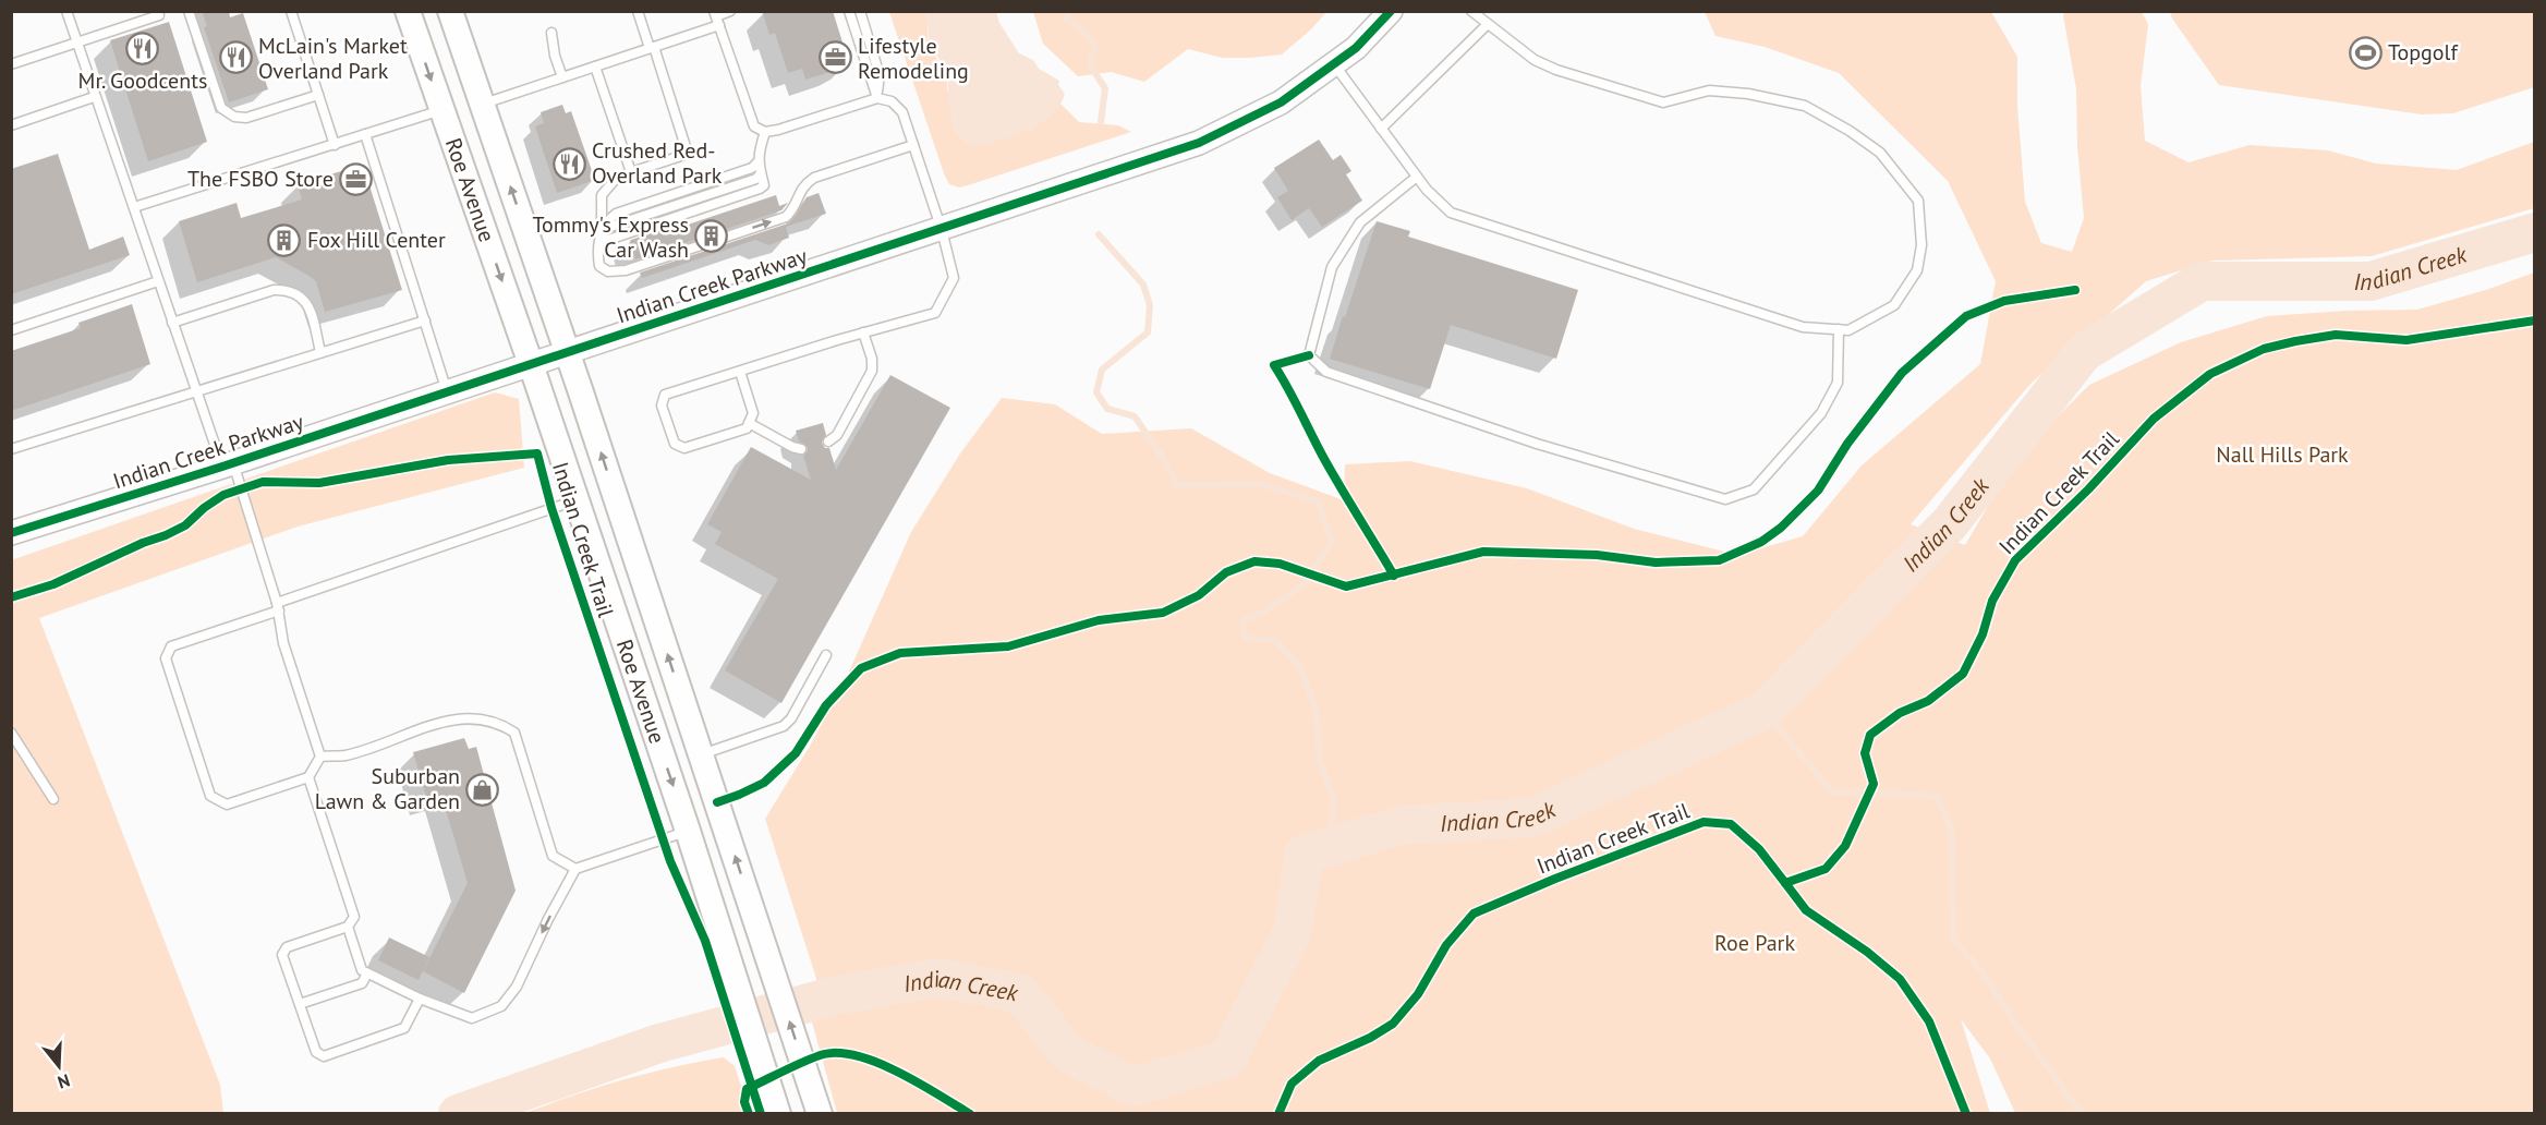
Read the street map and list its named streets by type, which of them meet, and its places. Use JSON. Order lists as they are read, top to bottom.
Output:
{
  "streets": {
    "main road": ["Roe Avenue"],
    "street": ["Indian Creek Parkway"],
    "cycle path": ["Indian Creek Trail"]
  },
  "crossings": [
    ["Roe Avenue", "Indian Creek Parkway"]
  ],
  "water": ["Indian Creek"],
  "parks": ["Nall Hills Park", "Roe Park"],
  "places": {
    "restaurant": ["Mr. Goodcents", "McLain's Market Overland Park", "Crushed Red- Overland Park"],
    "sports": ["Topgolf"],
    "office": ["Lifestyle Remodeling", "The FSBO Store"],
    "building": ["Tommy's Express Car Wash", "Fox Hill Center"],
    "shop": ["Suburban Lawn & Garden"]
  },
  "north": "bottom"
}
